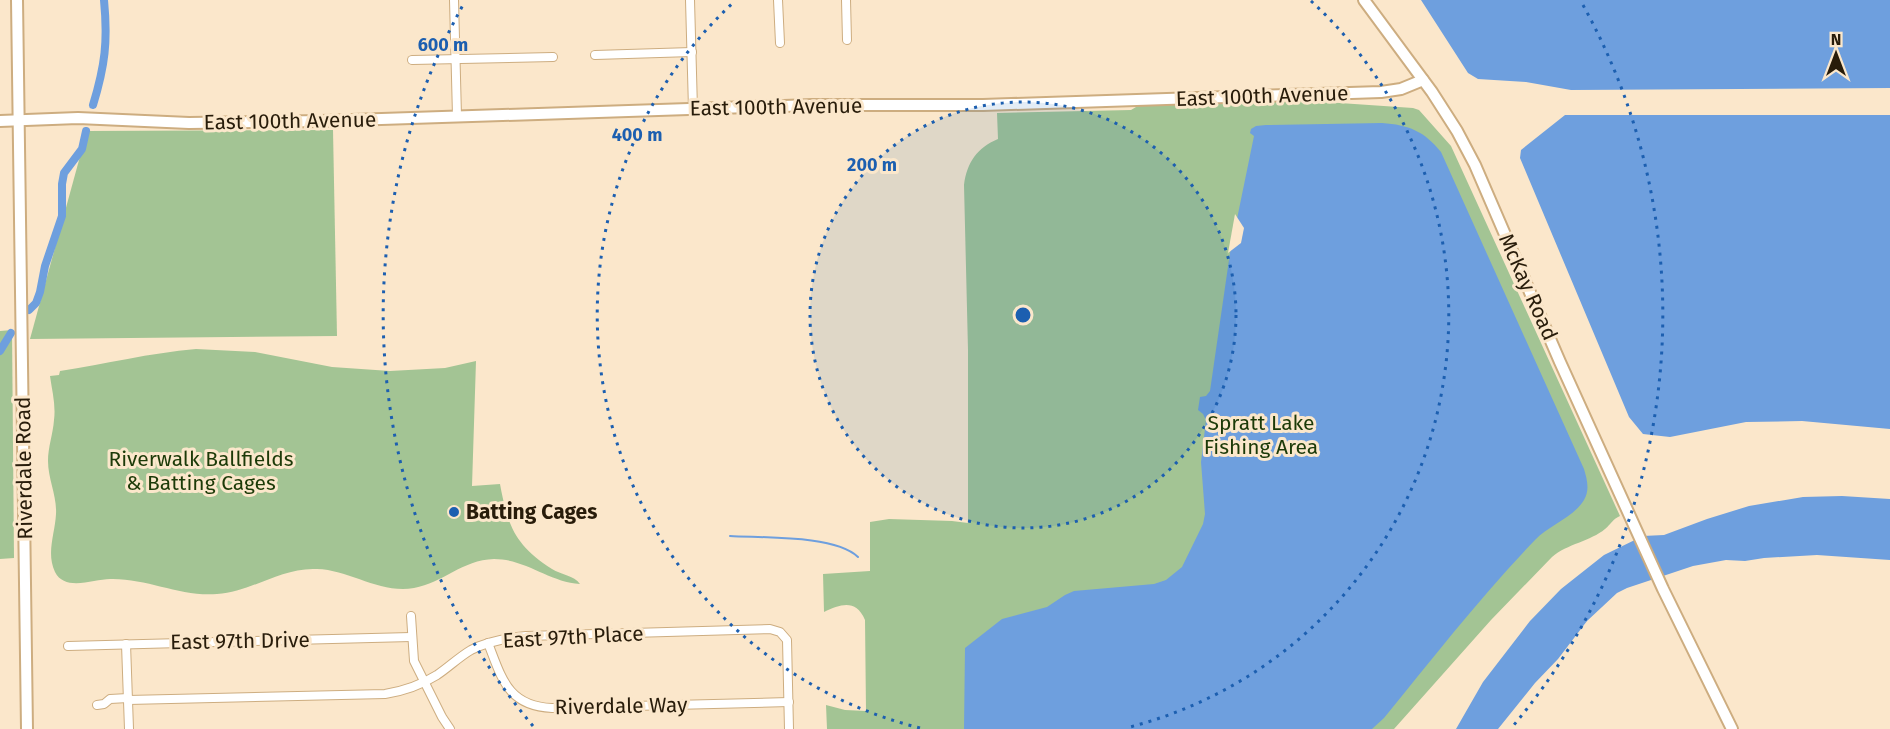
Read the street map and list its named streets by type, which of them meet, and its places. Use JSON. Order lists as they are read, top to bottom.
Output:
{
  "streets": {
    "street": [
      "East 100th Avenue",
      "McKay Road",
      "Riverdale Road",
      "East 97th Place",
      "East 97th Drive",
      "Riverdale Way"
    ]
  },
  "crossings": [
    ["East 100th Avenue", "McKay Road"],
    ["East 100th Avenue", "Riverdale Road"],
    ["East 97th Place", "Riverdale Way"]
  ],
  "parks": ["Spratt Lake Fishing Area", "Riverwalk Ballfields & Batting Cages"],
  "places": ["Batting Cages"],
  "north": "top",
  "rings": ["600 m", "400 m", "200 m"]
}
